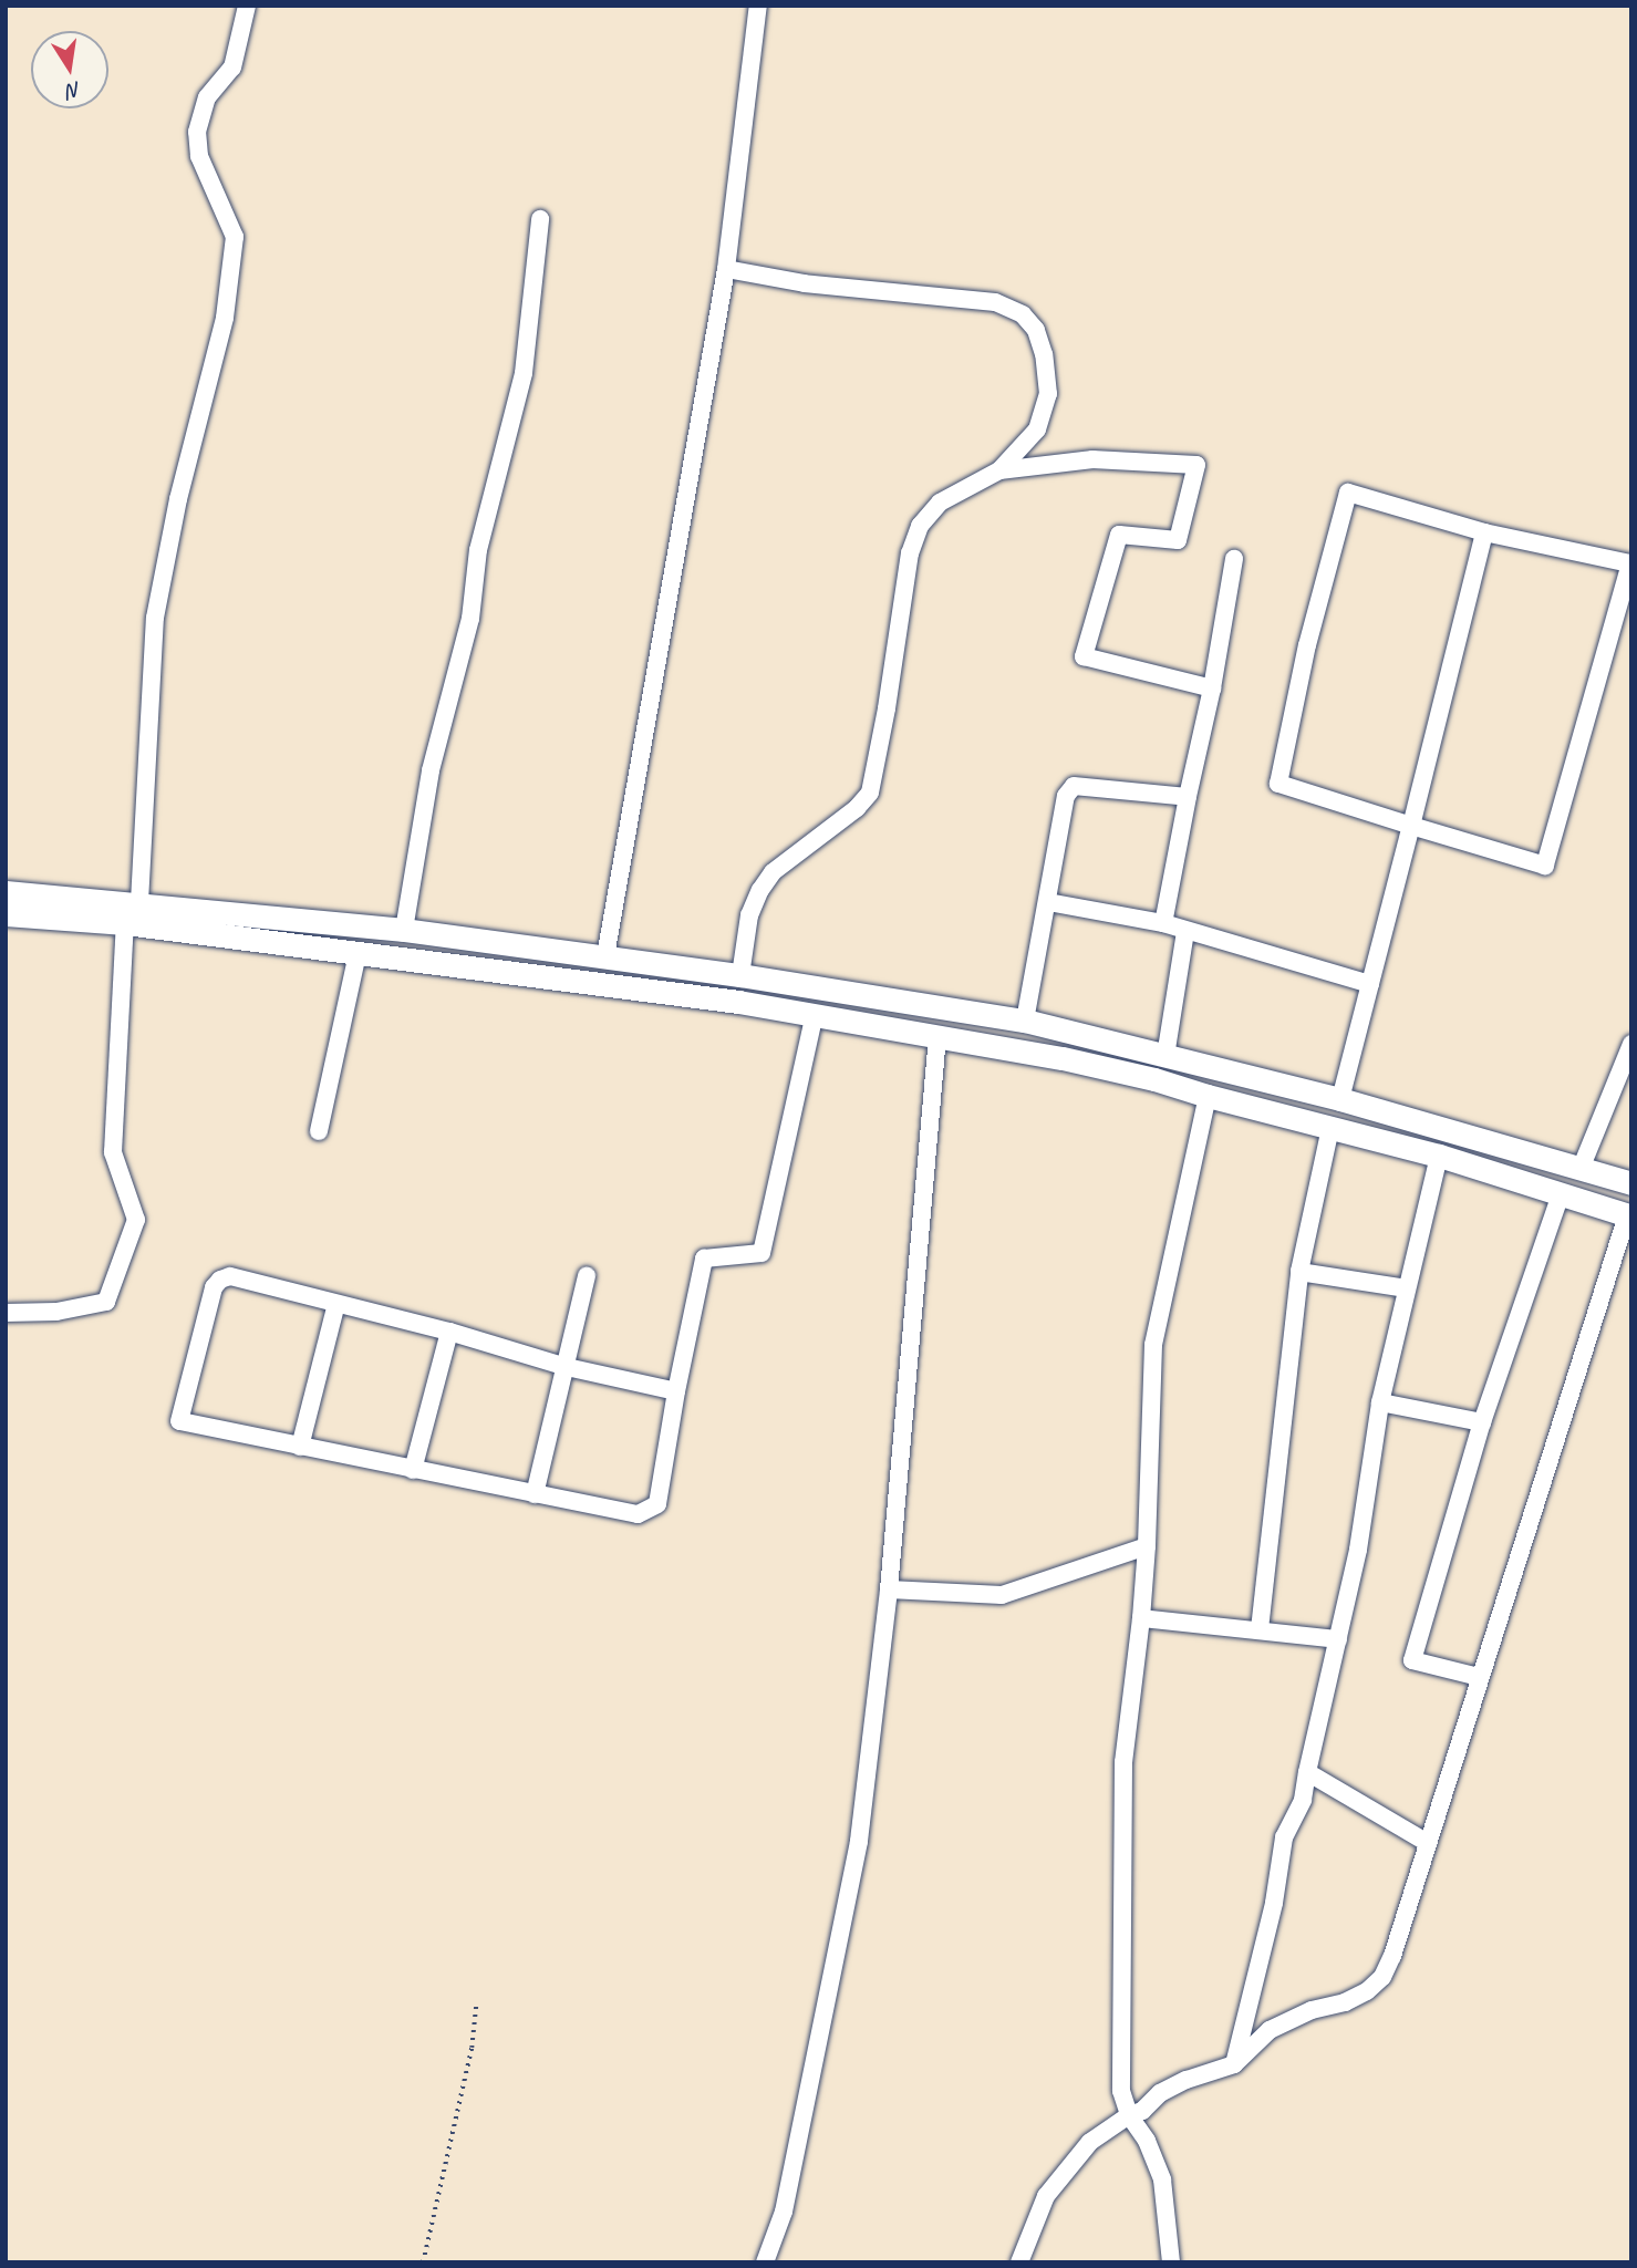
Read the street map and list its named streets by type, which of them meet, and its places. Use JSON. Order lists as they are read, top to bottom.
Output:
{
  "north": "bottom"
}
